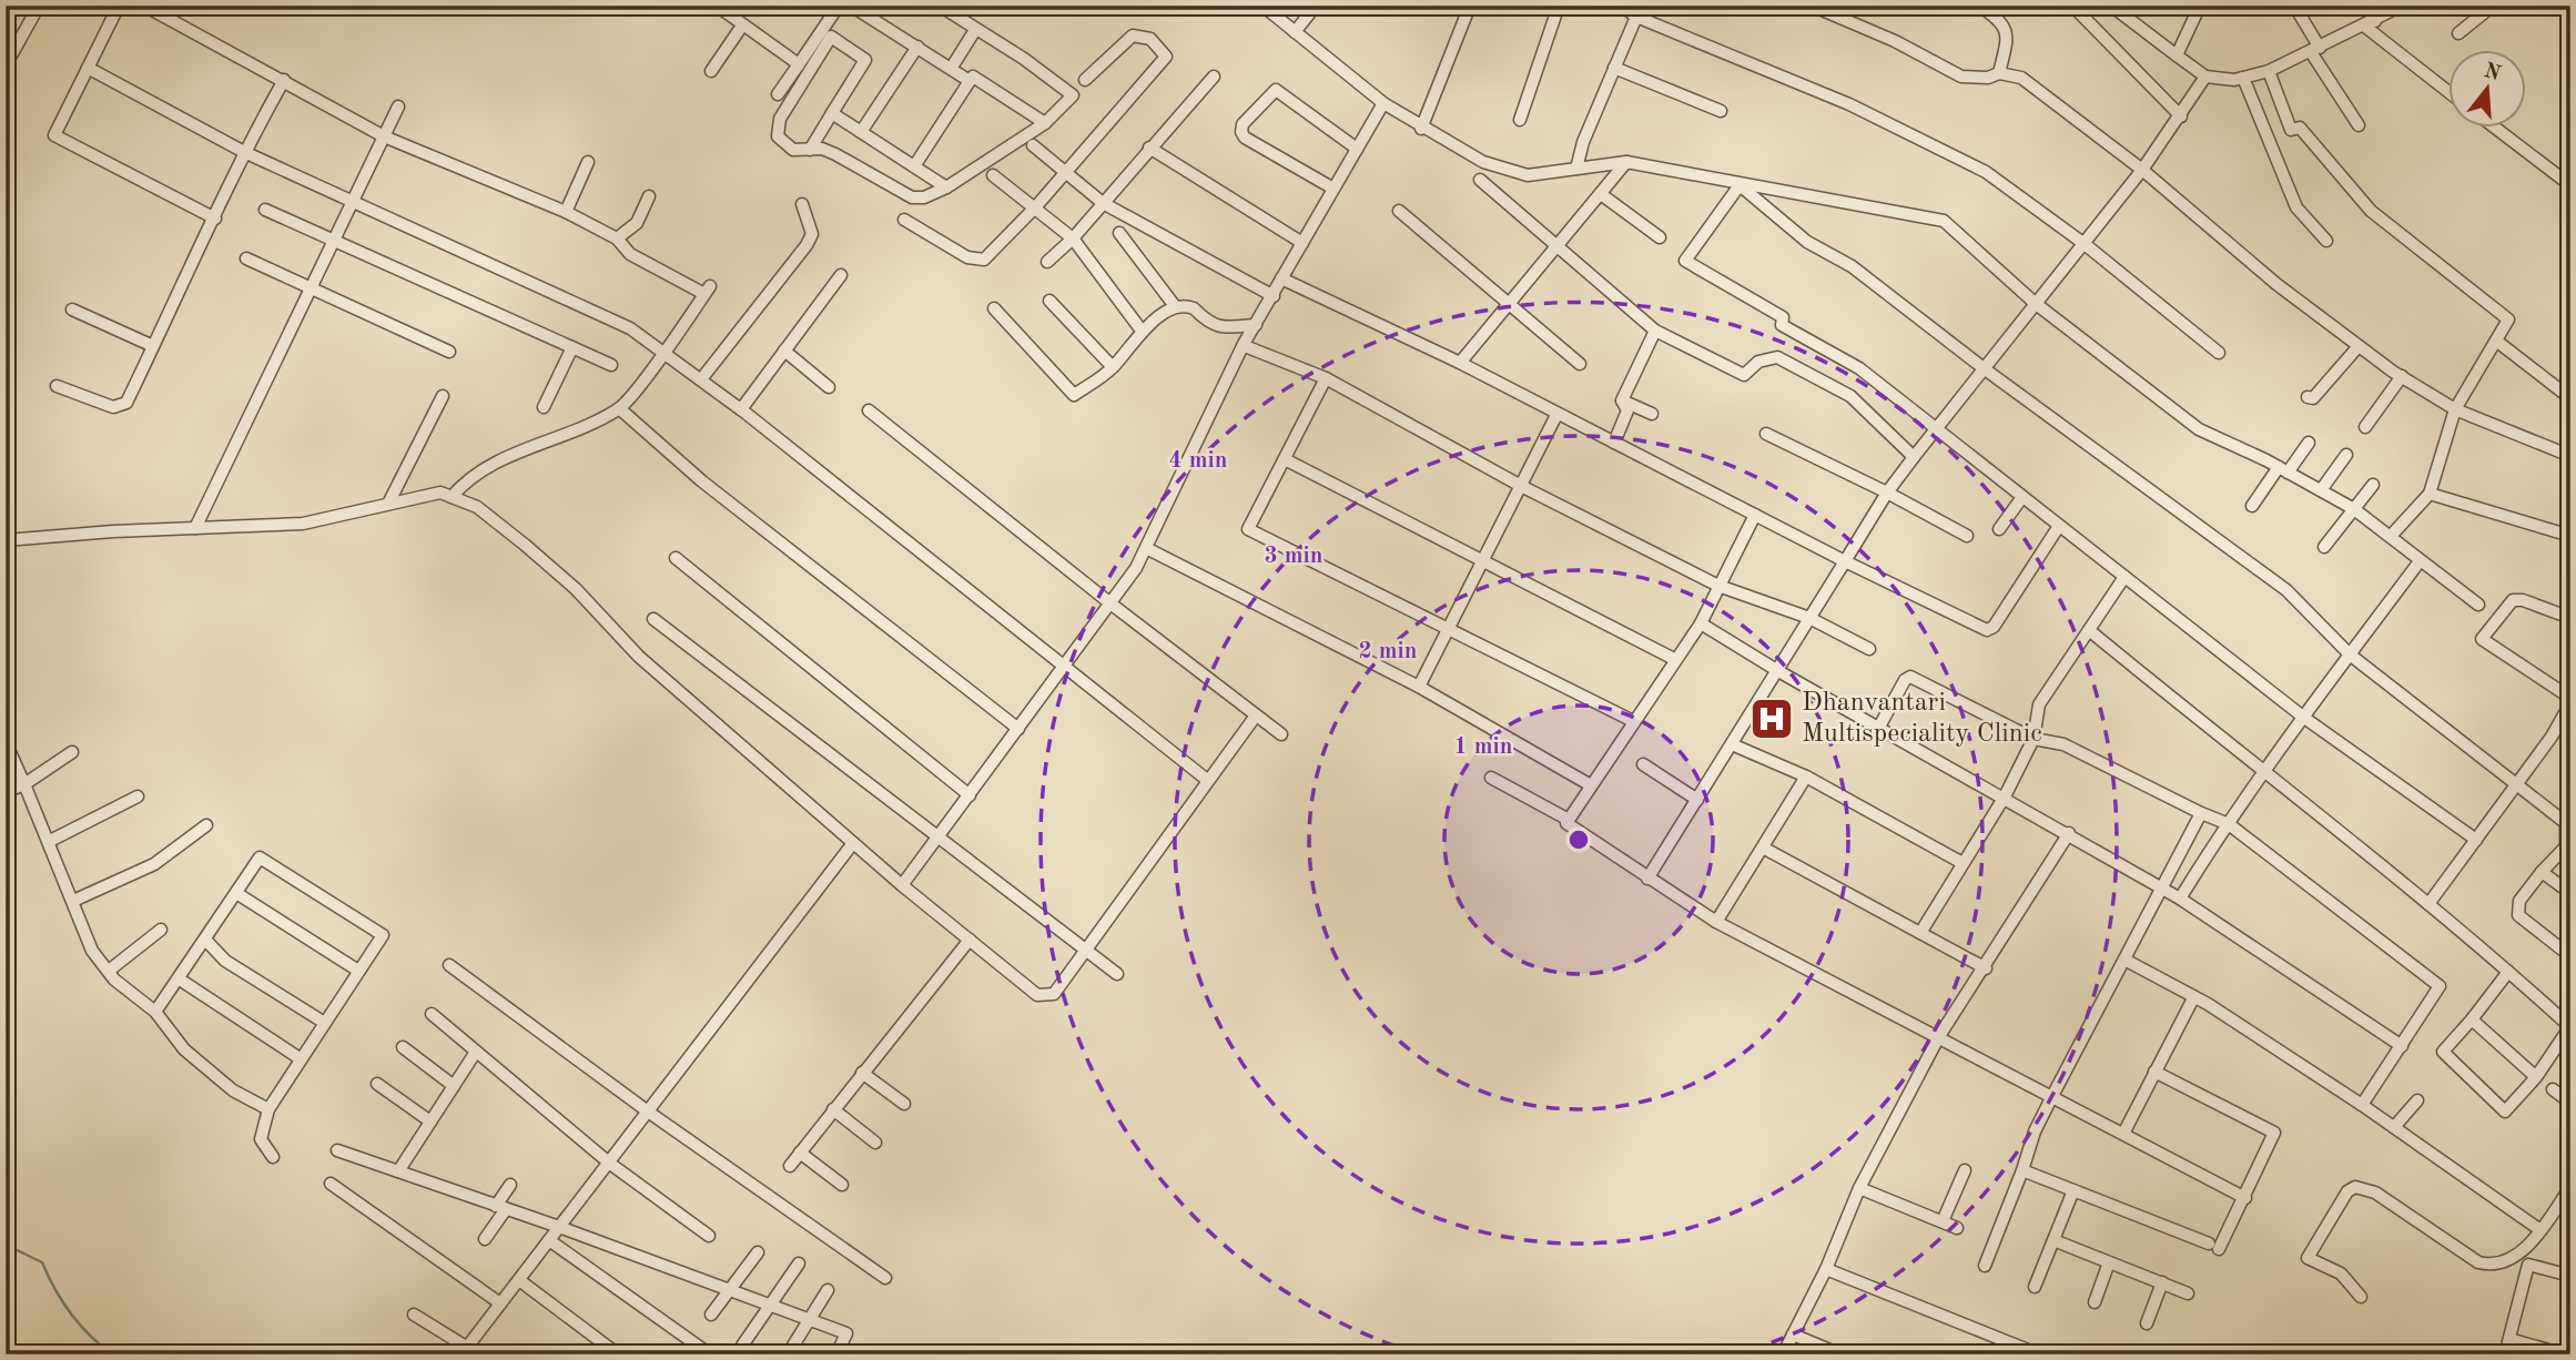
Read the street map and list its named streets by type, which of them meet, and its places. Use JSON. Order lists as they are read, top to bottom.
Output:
{
  "places": {
    "hospital": ["Dhanvantari Multispeciality Clinic"]
  },
  "north": "top",
  "rings": [
    "4 min",
    "3 min",
    "2 min",
    "1 min"
  ]
}
